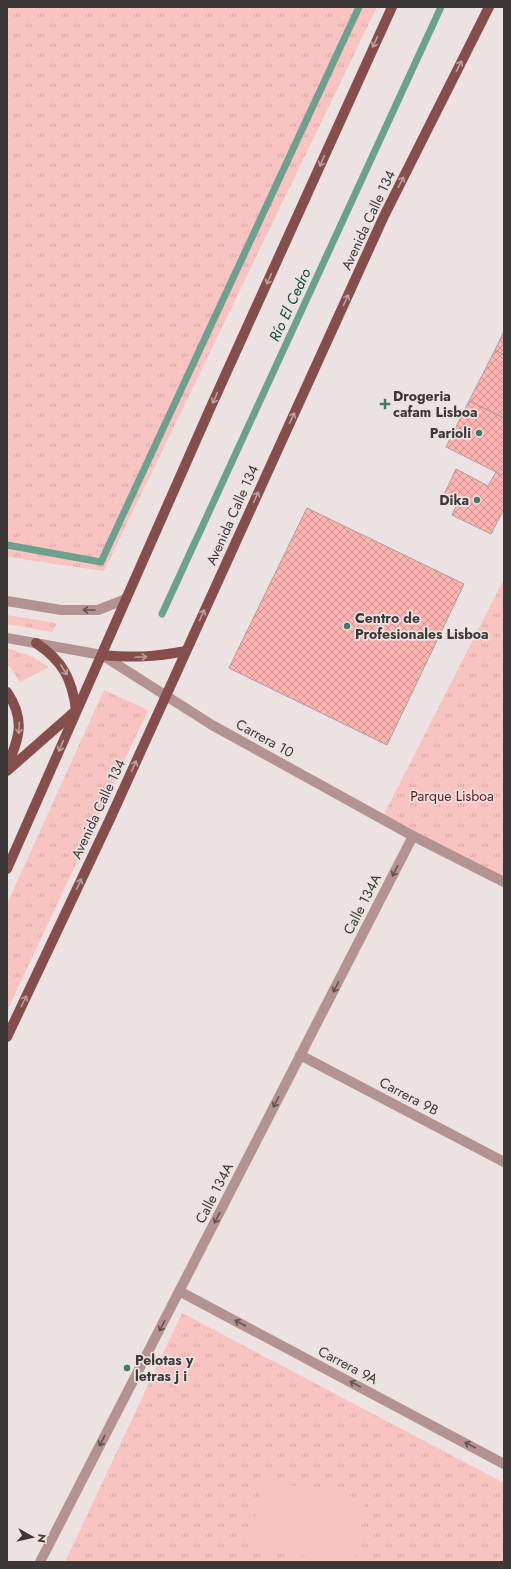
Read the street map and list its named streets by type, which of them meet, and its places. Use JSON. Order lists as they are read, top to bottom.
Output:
{
  "streets": {
    "main road": ["Avenida Calle 134"],
    "street": [
      "Carrera 10",
      "Calle 134A",
      "Carrera 9B",
      "Carrera 9A"
    ]
  },
  "crossings": [
    ["Avenida Calle 134", "Carrera 10"],
    ["Carrera 10", "Calle 134A"],
    ["Calle 134A", "Carrera 9B"],
    ["Calle 134A", "Carrera 9A"]
  ],
  "one_way": ["Calle 134A", "Carrera 9A"],
  "water": ["Río El Cedro"],
  "parks": ["Parque Lisboa"],
  "places": {
    "health": ["Drogeria cafam Lisboa"],
    "other": [
      "Parioli",
      "Dika",
      "Centro de Profesionales Lisboa",
      "Pelotas y letras j i"
    ]
  },
  "north": "right"
}
